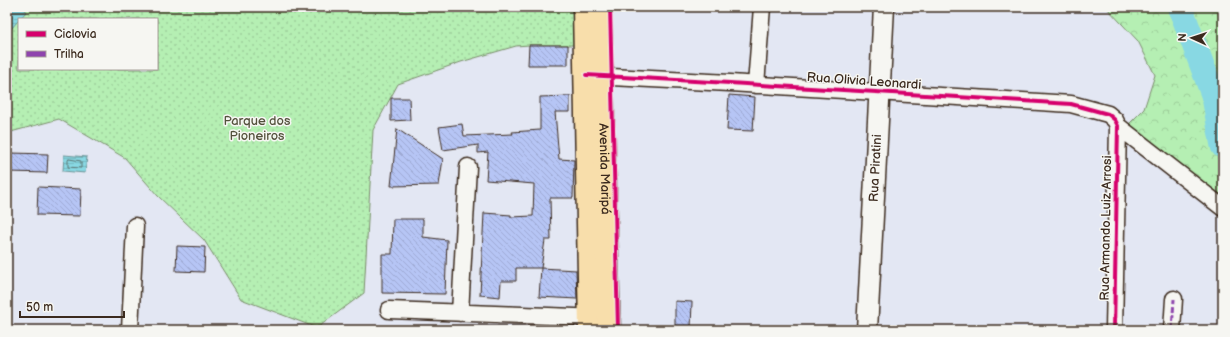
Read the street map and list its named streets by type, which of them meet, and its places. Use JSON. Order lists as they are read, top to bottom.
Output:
{
  "streets": {
    "main road": ["Avenida Maripá"],
    "street": ["Rua Olivia Leonardi", "Rua Piratini", "Rua Armando Luiz Arrosi"]
  },
  "crossings": [
    ["Rua Olivia Leonardi", "Avenida Maripá"],
    ["Rua Olivia Leonardi", "Rua Piratini"],
    ["Rua Olivia Leonardi", "Rua Armando Luiz Arrosi"]
  ],
  "parks": ["Parque dos Pioneiros"],
  "legend": ["Ciclovia", "Trilha"],
  "scale_bar": "50 m",
  "north": "left"
}
